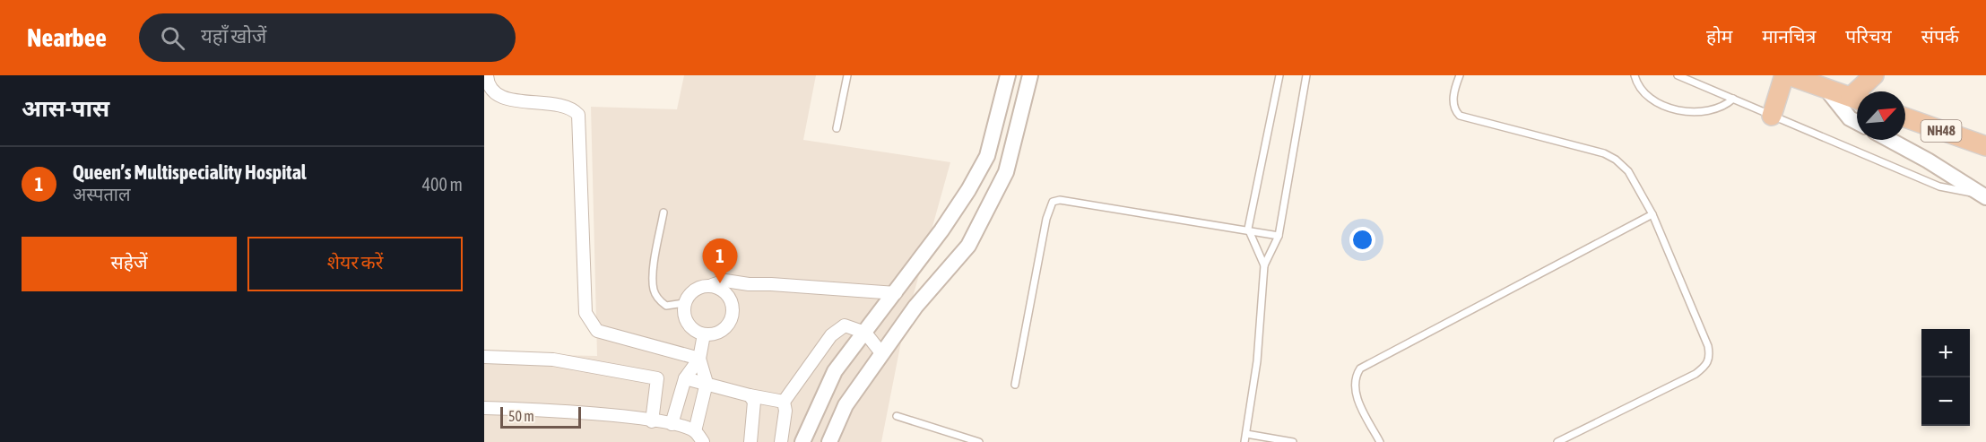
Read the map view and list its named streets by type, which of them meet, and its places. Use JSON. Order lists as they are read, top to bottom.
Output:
{
  "streets": {
    "highway": ["NH48"]
  },
  "scale_bar": "50 m",
  "north": "top right",
  "page": {
    "header": "Nearbee",
    "search": "यहाँ खोजें",
    "nav": [
      "होम",
      "मानचित्र",
      "परिचय",
      "संपर्क"
    ],
    "heading": "आस-पास",
    "list": [
      {
        "mark": "1",
        "name": "Queen’s Multispeciality Hospital",
        "note": "अस्पताल",
        "value": "400 m"
      }
    ],
    "buttons": ["सहेजें", "शेयर करें"],
    "pins": "1",
    "map_buttons": ["+", "−"],
    "scale": "50 m"
  }
}
